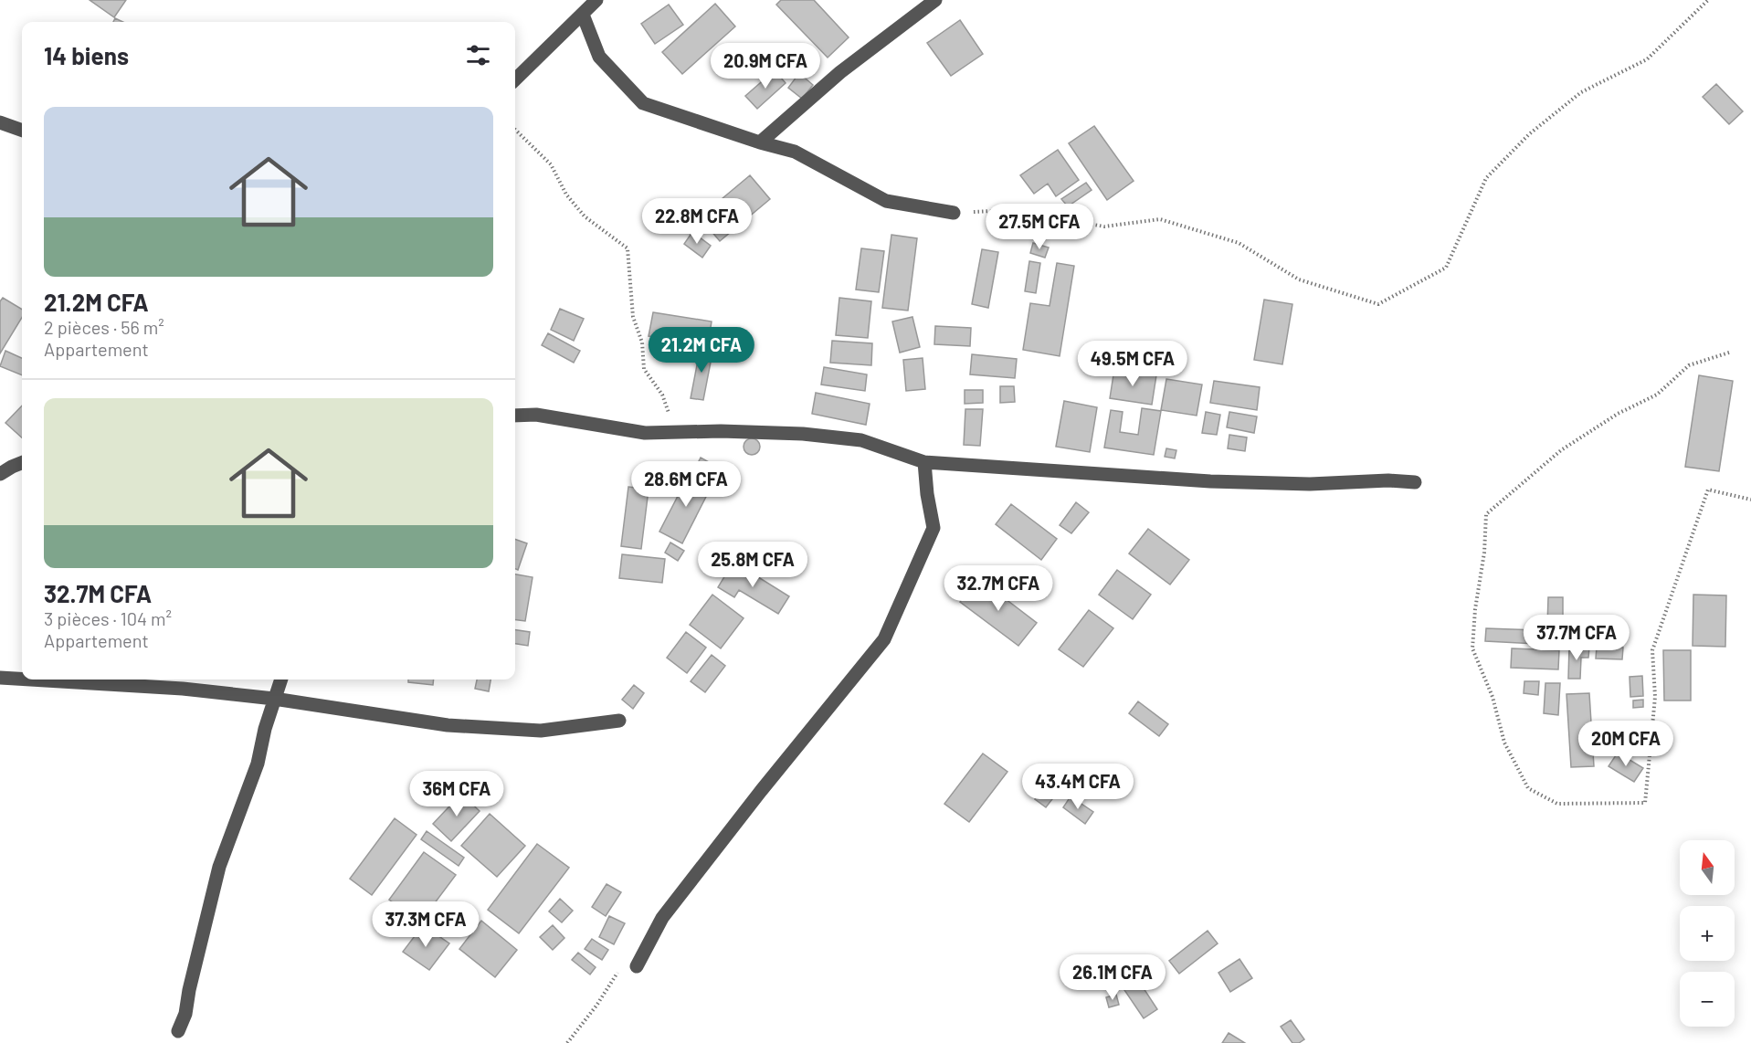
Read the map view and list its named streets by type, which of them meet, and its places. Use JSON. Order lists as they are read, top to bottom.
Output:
{
  "north": "top",
  "page": {
    "heading": "14 biens",
    "price": [
      "20.9M CFA",
      "22.8M CFA",
      "27.5M CFA",
      "21.2M CFA",
      "49.5M CFA",
      "28.6M CFA",
      "25.8M CFA",
      "32.7M CFA",
      "37.7M CFA",
      "20M CFA",
      "43.4M CFA",
      "36M CFA",
      "37.3M CFA",
      "26.1M CFA"
    ],
    "list": [
      {
        "name": "21.2M CFA",
        "note": "2 pièces · 56 m² · Appartement"
      },
      {
        "name": "32.7M CFA",
        "note": "3 pièces · 104 m² · Appartement"
      }
    ],
    "map_buttons": ["+", "−"]
  }
}
